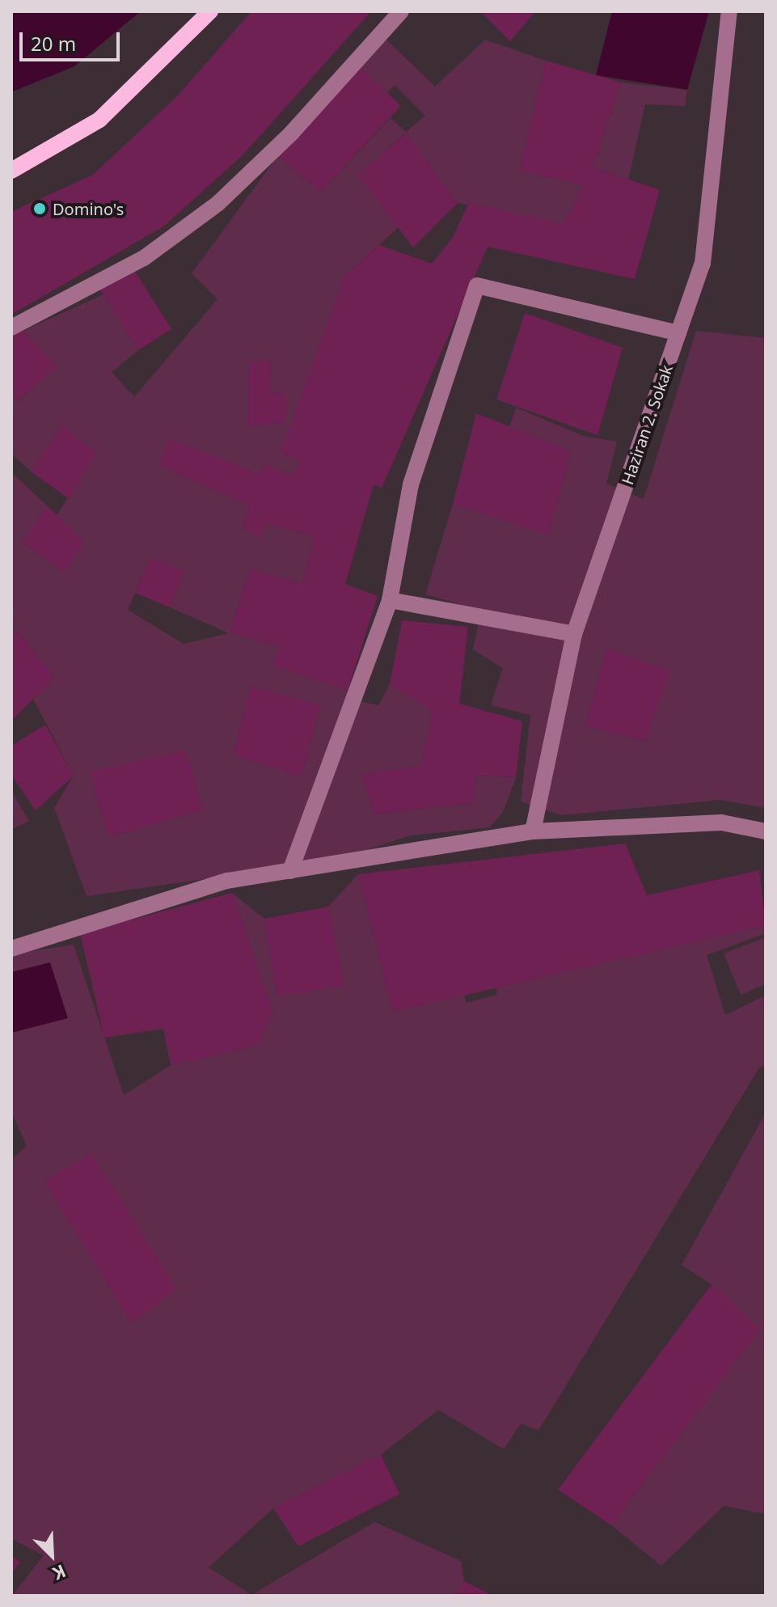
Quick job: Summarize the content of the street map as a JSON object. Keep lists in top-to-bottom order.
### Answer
{
  "streets": {
    "street": ["Haziran 2. Sokak"]
  },
  "places": ["Domino's"],
  "scale_bar": "20 m",
  "north": "bottom right"
}
